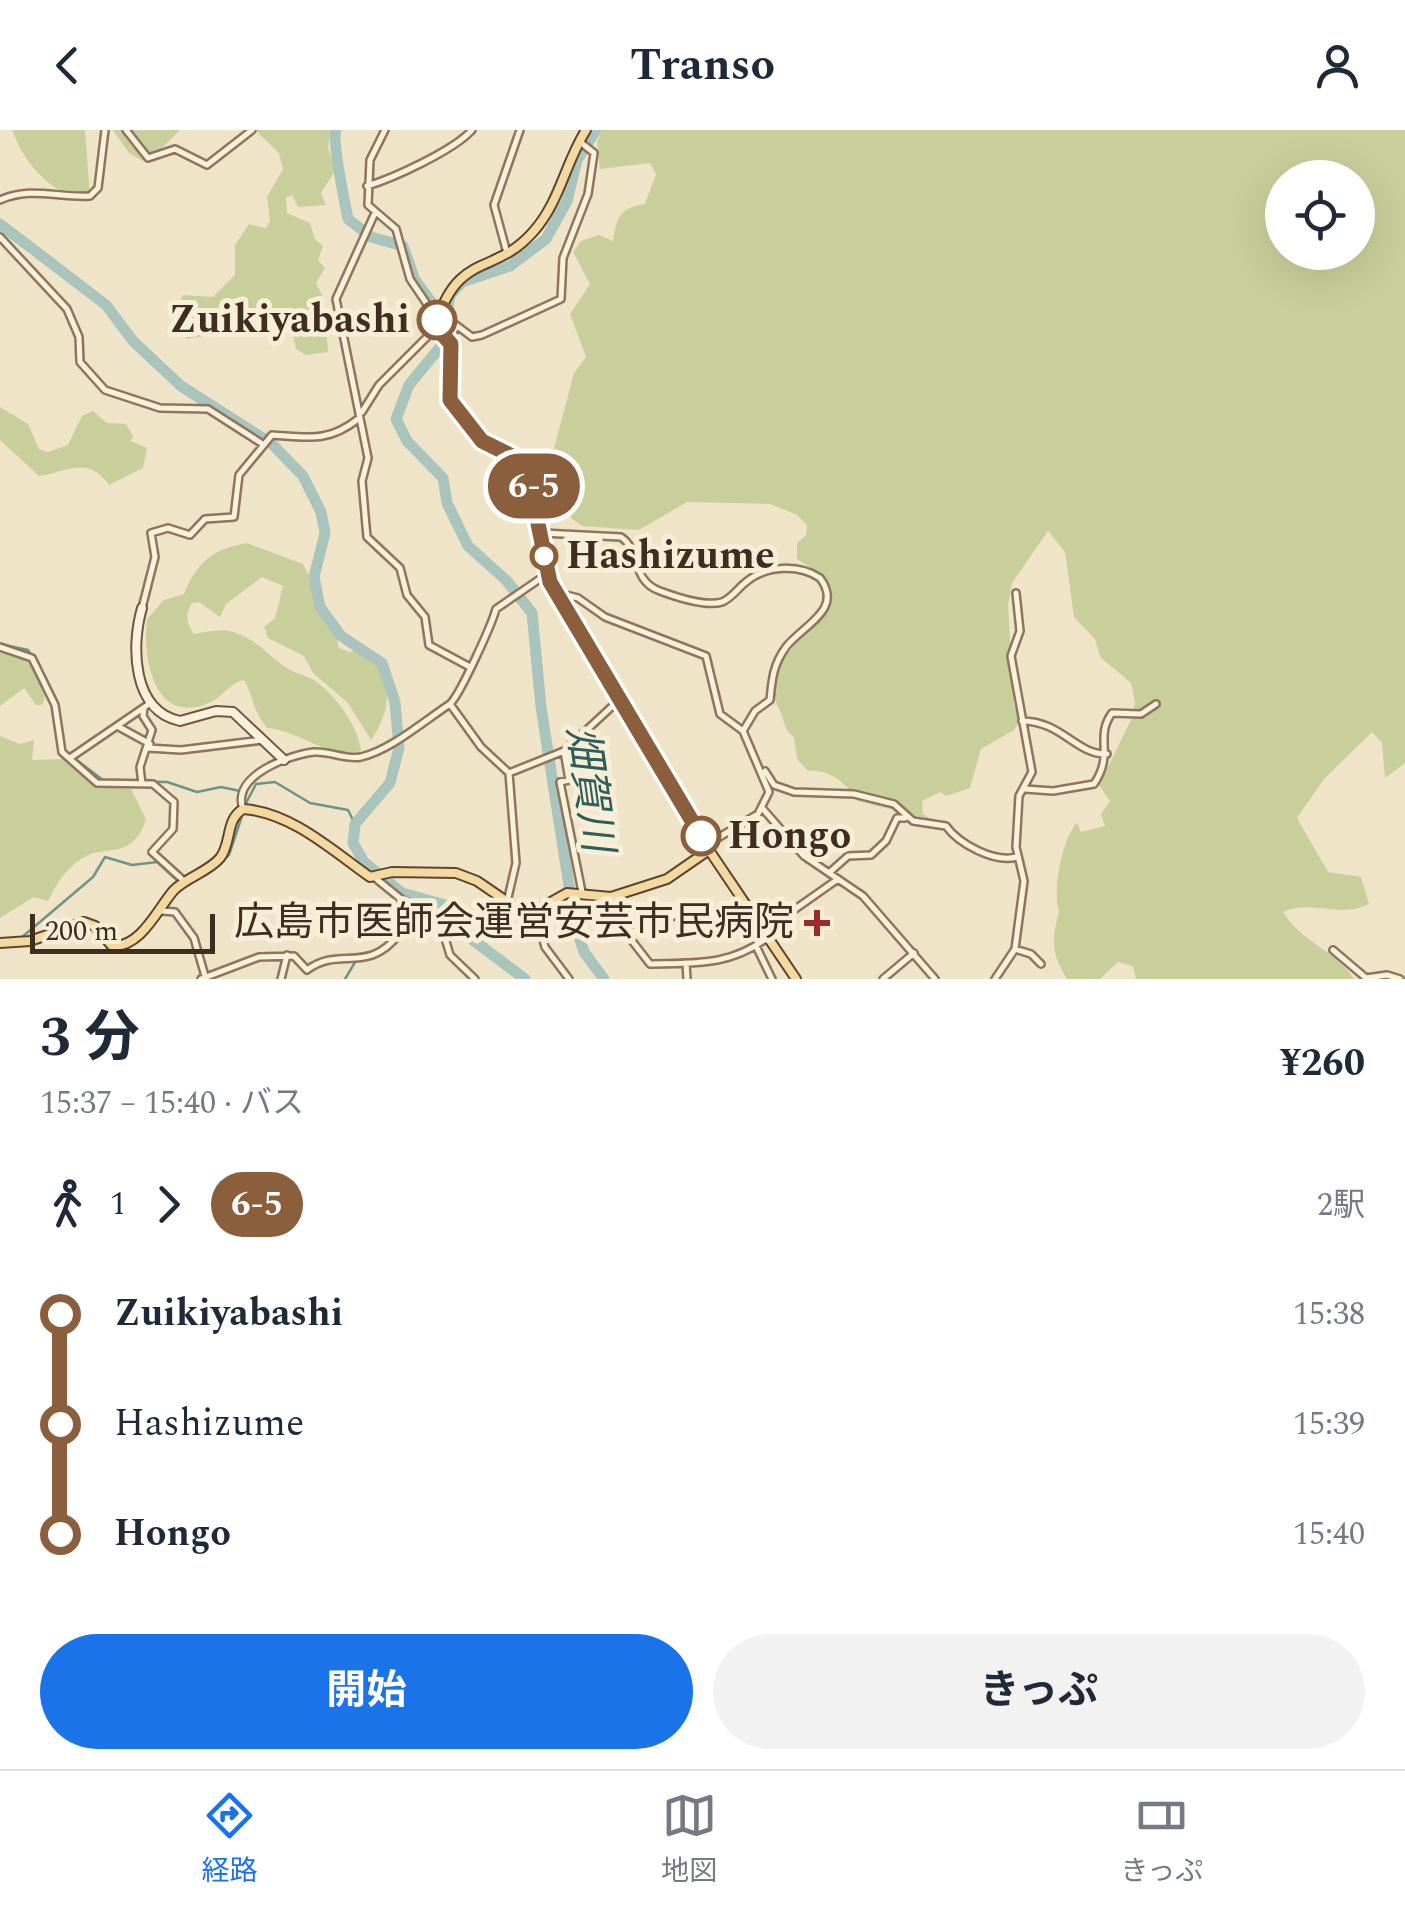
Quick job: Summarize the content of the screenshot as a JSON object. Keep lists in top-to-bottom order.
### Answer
{
  "water": ["畑賀川"],
  "places": {
    "other": ["Zuikiyabashi", "Hashizume", "Hongo"],
    "health": ["広島市医師会運営安芸市民病院"]
  },
  "lines": ["bus line 6-5"],
  "scale_bar": "200 m",
  "page": {
    "header": "Transo",
    "on_map": "6-5",
    "scale": "200 m",
    "heading": ["3 分", "15:37 – 15:40 · バス", "¥260"],
    "legs": ["1", "6-5", "2駅"],
    "list": [
      {
        "name": "Zuikiyabashi",
        "value": "15:38"
      },
      {
        "name": "Hashizume",
        "value": "15:39"
      },
      {
        "name": "Hongo",
        "value": "15:40"
      }
    ],
    "buttons": ["開始", "きっぷ"],
    "tabs": ["経路", "地図", "きっぷ"]
  }
}
